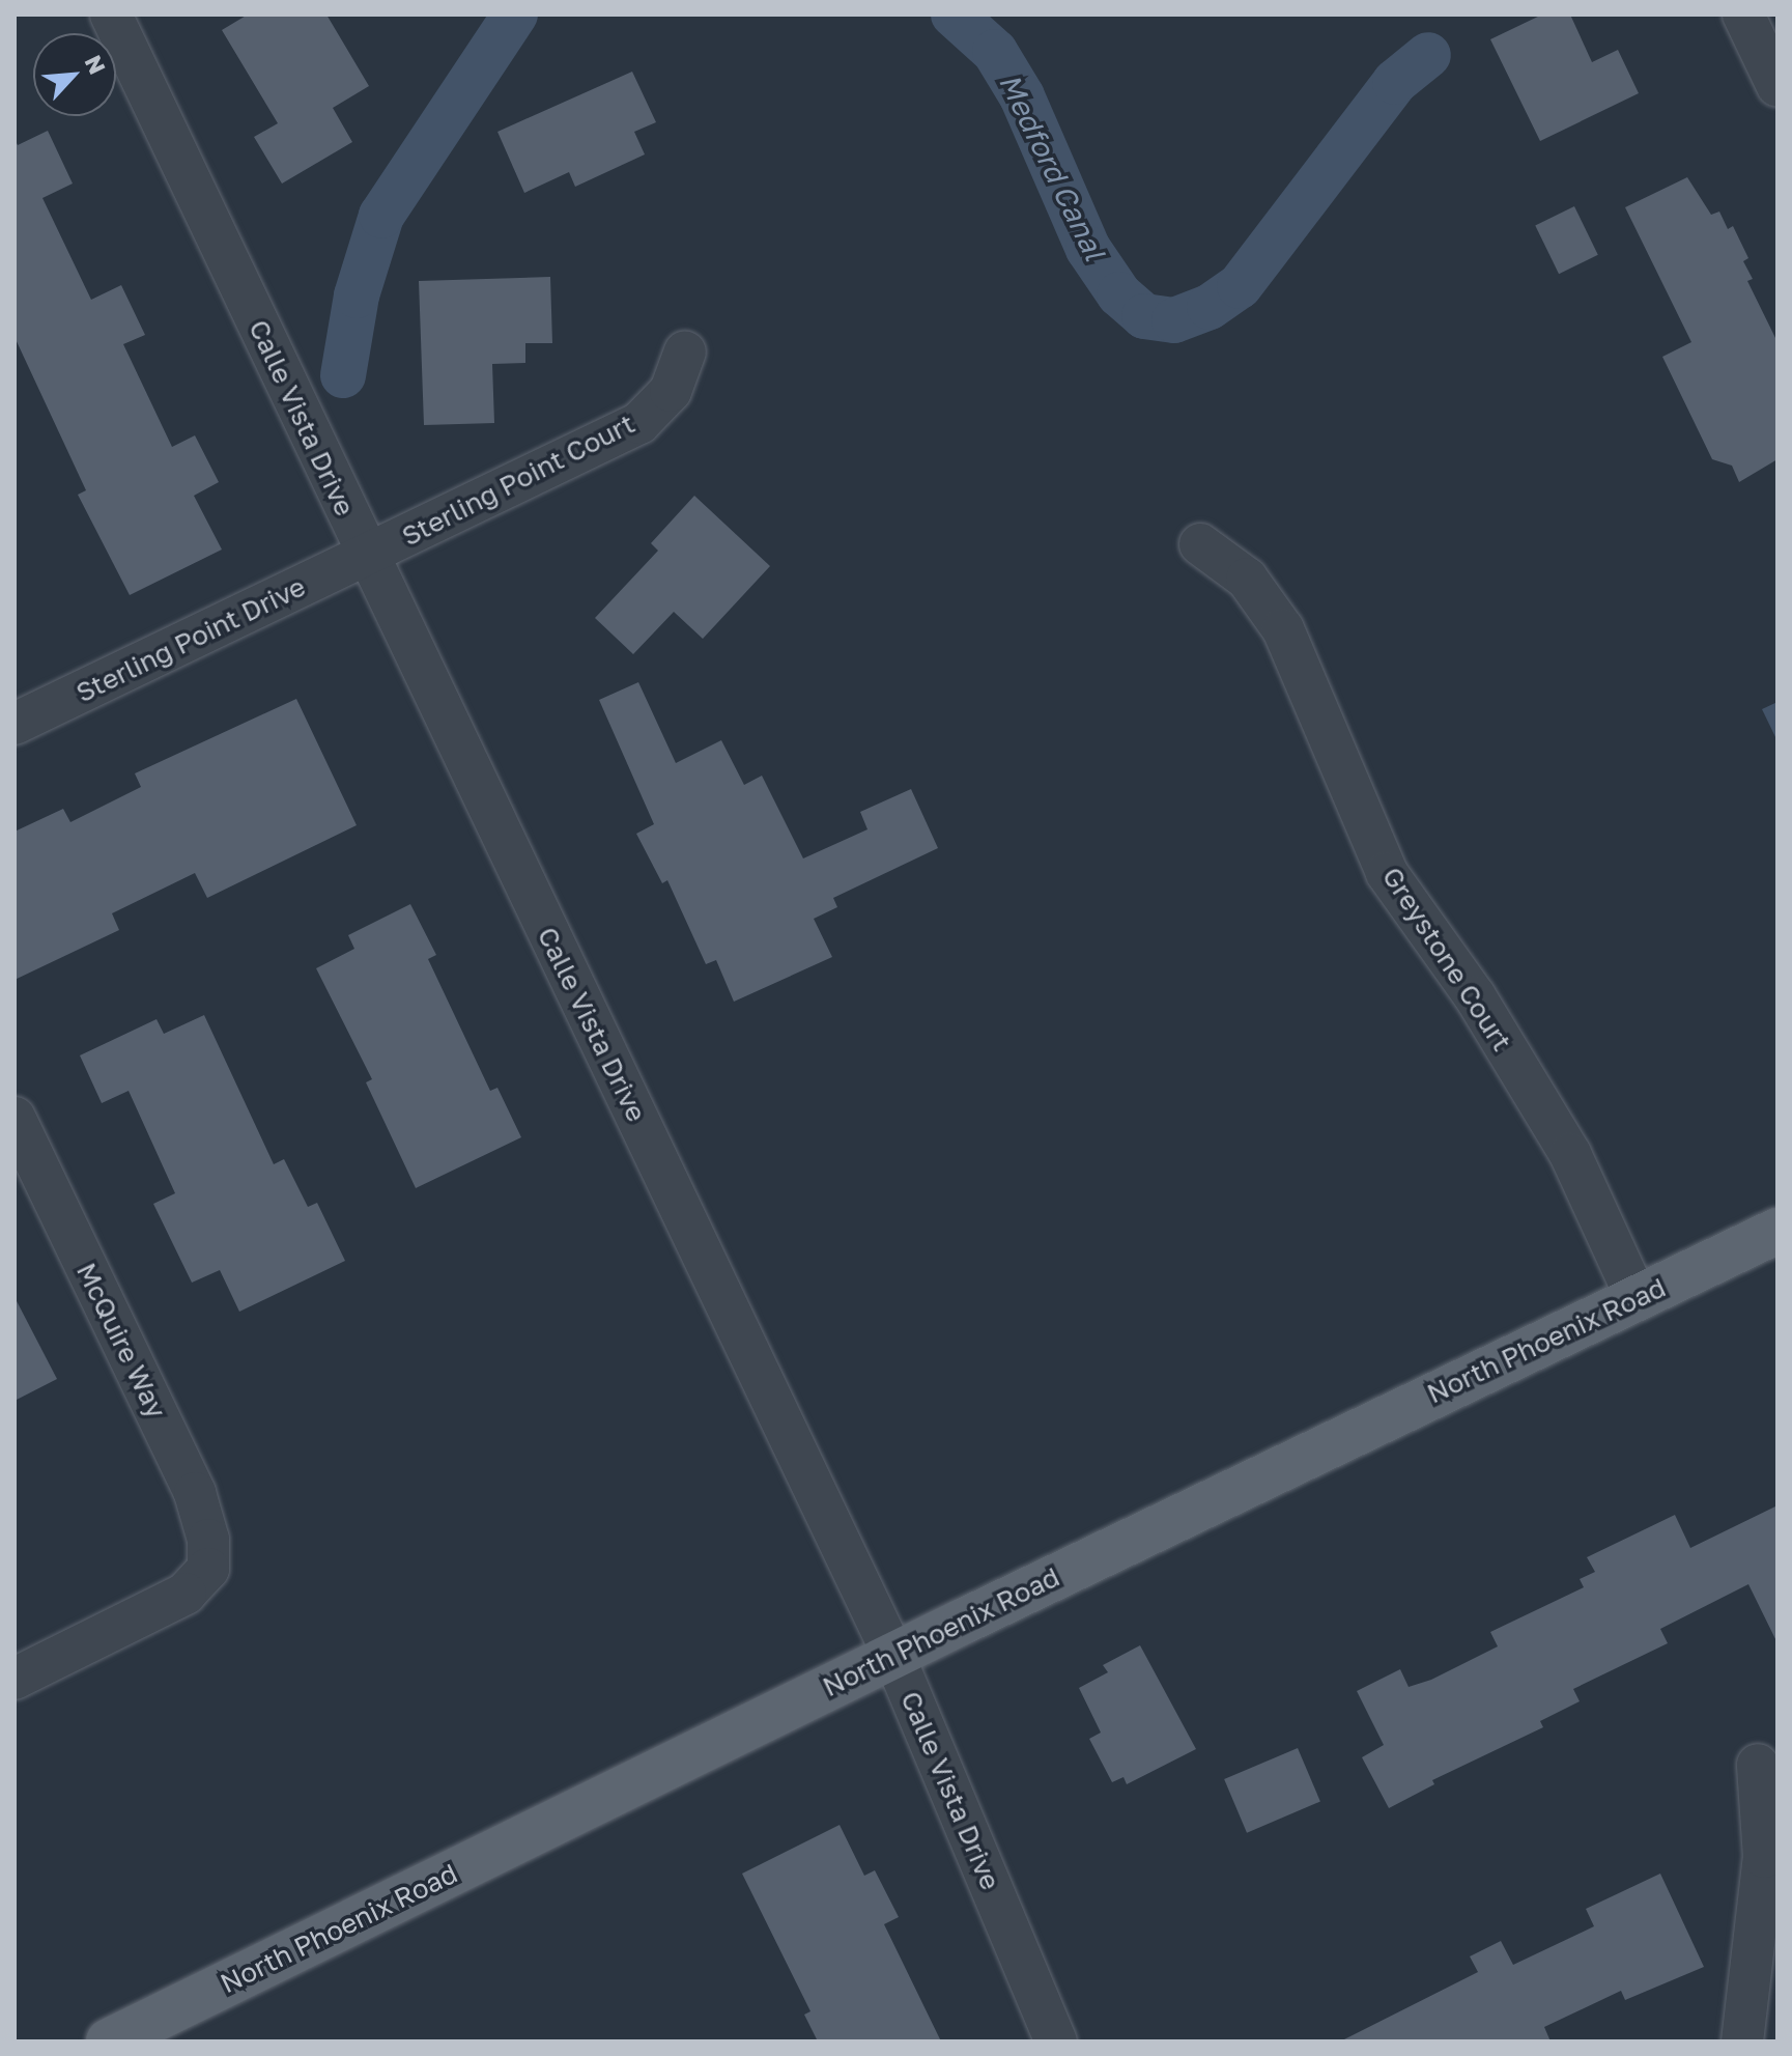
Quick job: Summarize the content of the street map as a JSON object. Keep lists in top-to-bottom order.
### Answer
{
  "streets": {
    "main road": ["North Phoenix Road"],
    "street": [
      "Calle Vista Drive",
      "Sterling Point Court",
      "Sterling Point Drive",
      "Greystone Court",
      "McQuire Way"
    ]
  },
  "crossings": [
    ["Calle Vista Drive", "Sterling Point Court"],
    ["Calle Vista Drive", "Sterling Point Drive"],
    ["Calle Vista Drive", "North Phoenix Road"],
    ["Sterling Point Court", "Sterling Point Drive"],
    ["Greystone Court", "North Phoenix Road"]
  ],
  "water": ["Medford Canal"],
  "north": "top right"
}
